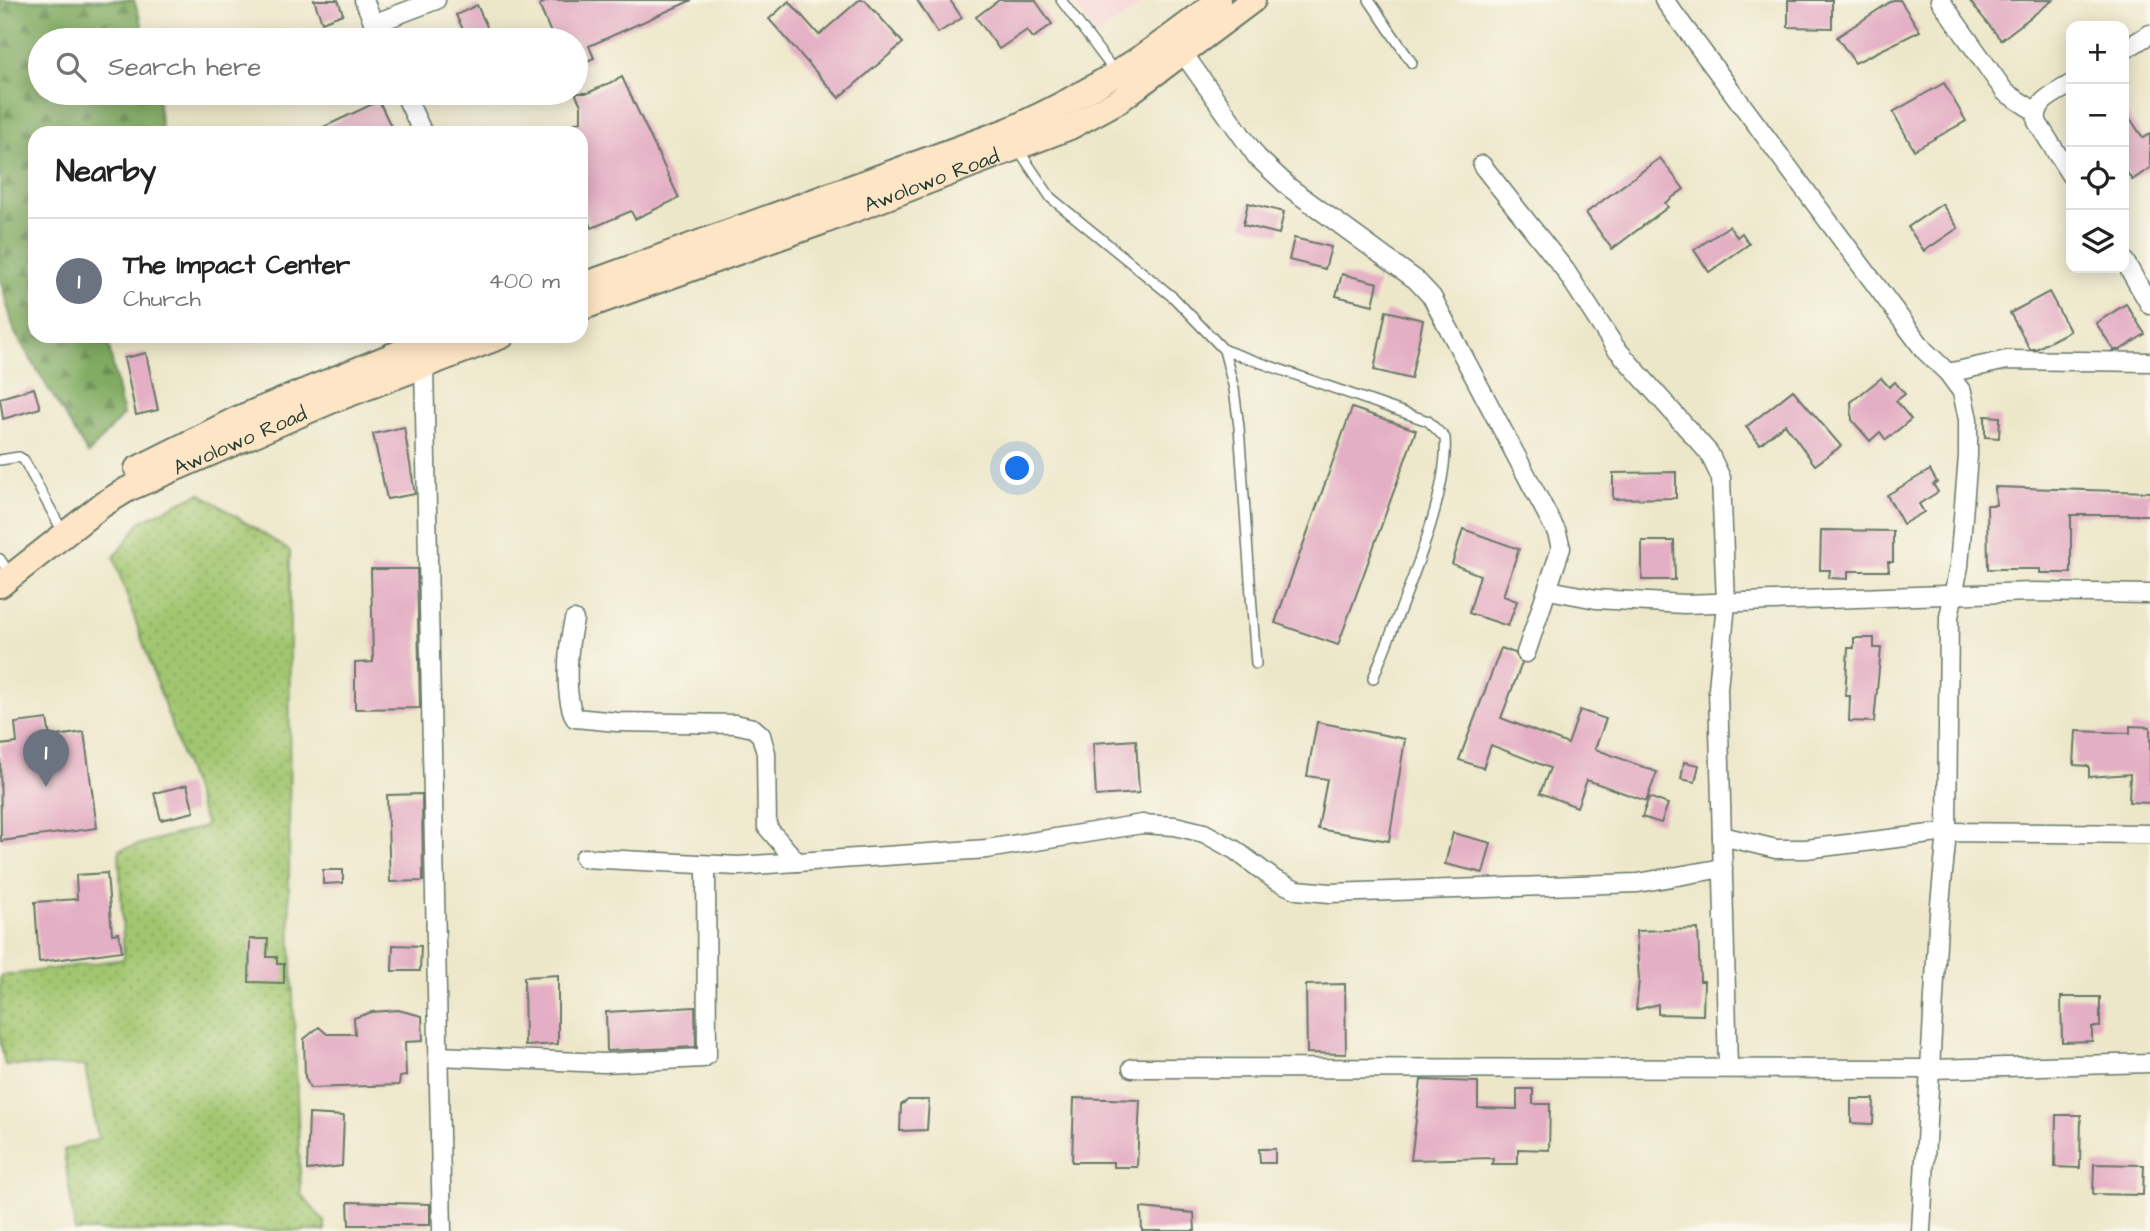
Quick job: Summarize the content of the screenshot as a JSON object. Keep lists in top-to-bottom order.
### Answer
{
  "streets": {
    "main road": ["Awolowo Road"]
  },
  "page": {
    "map_buttons": ["+", "−"],
    "search": "Search here",
    "heading": "Nearby",
    "list": [
      {
        "mark": "1",
        "name": "The Impact Center",
        "note": "Church",
        "value": "400 m"
      }
    ],
    "pins": "1"
  }
}
